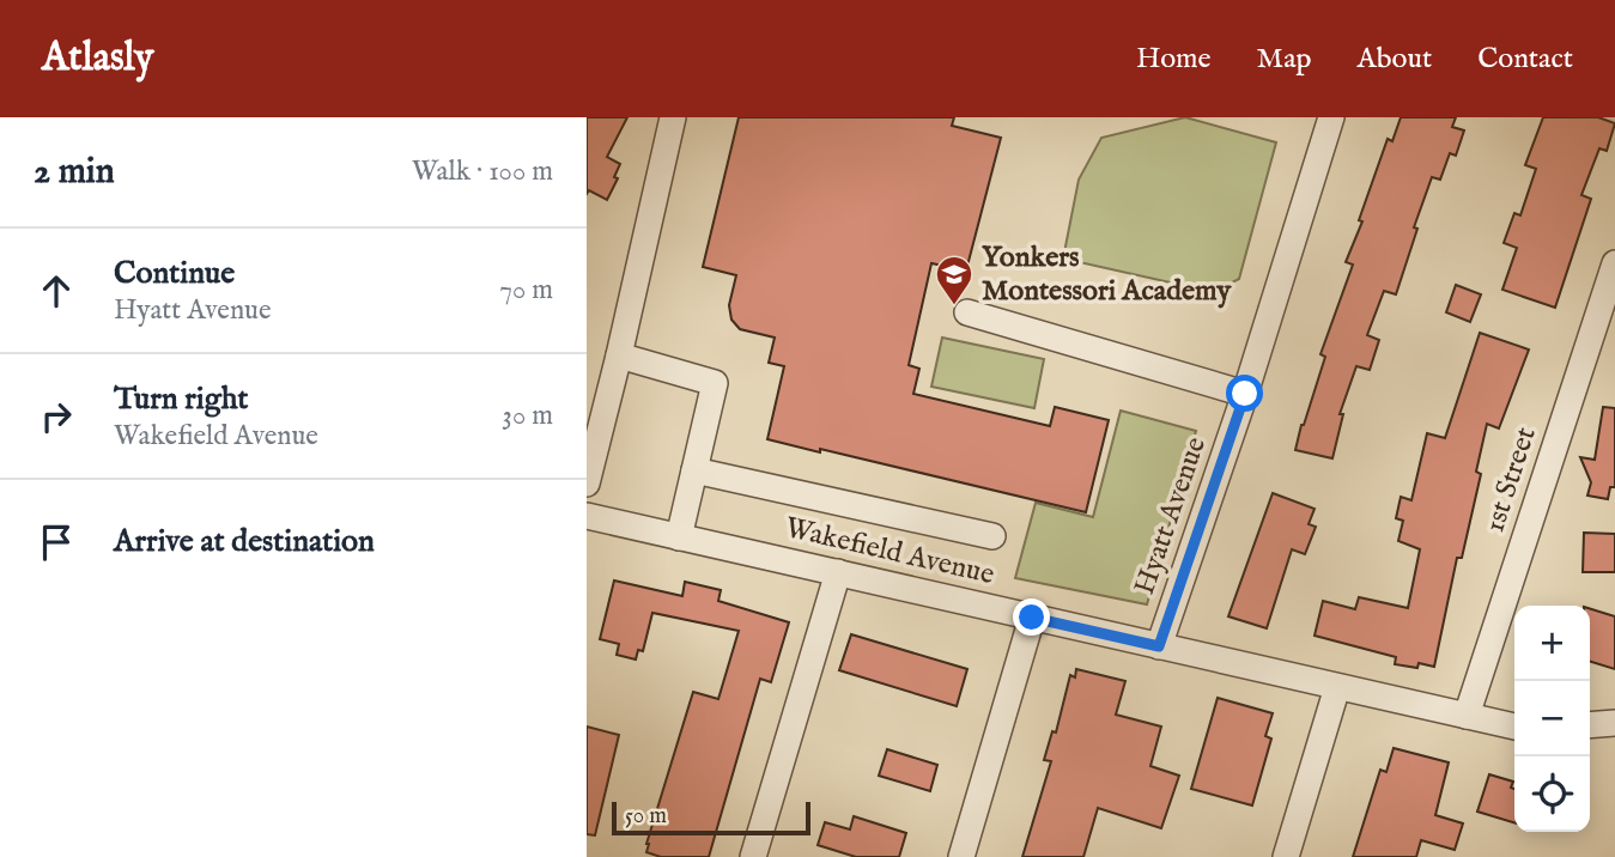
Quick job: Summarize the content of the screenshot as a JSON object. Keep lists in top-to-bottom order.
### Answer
{
  "streets": {
    "street": ["1st Street", "Hyatt Avenue", "Wakefield Avenue"]
  },
  "crossings": [
    ["1st Street", "Wakefield Avenue"],
    ["Hyatt Avenue", "Wakefield Avenue"]
  ],
  "places": {
    "school or university": ["Yonkers Montessori Academy"]
  },
  "scale_bar": "50 m",
  "page": {
    "header": "Atlasly",
    "nav": [
      "Home",
      "Map",
      "About",
      "Contact"
    ],
    "heading": ["2 min", "Walk · 100 m"],
    "list": [
      ["Continue", "Hyatt Avenue", "70 m"],
      ["Turn right", "Wakefield Avenue", "30 m"],
      "Arrive at destination"
    ],
    "map_buttons": ["+", "−"],
    "scale": "50 m"
  }
}
